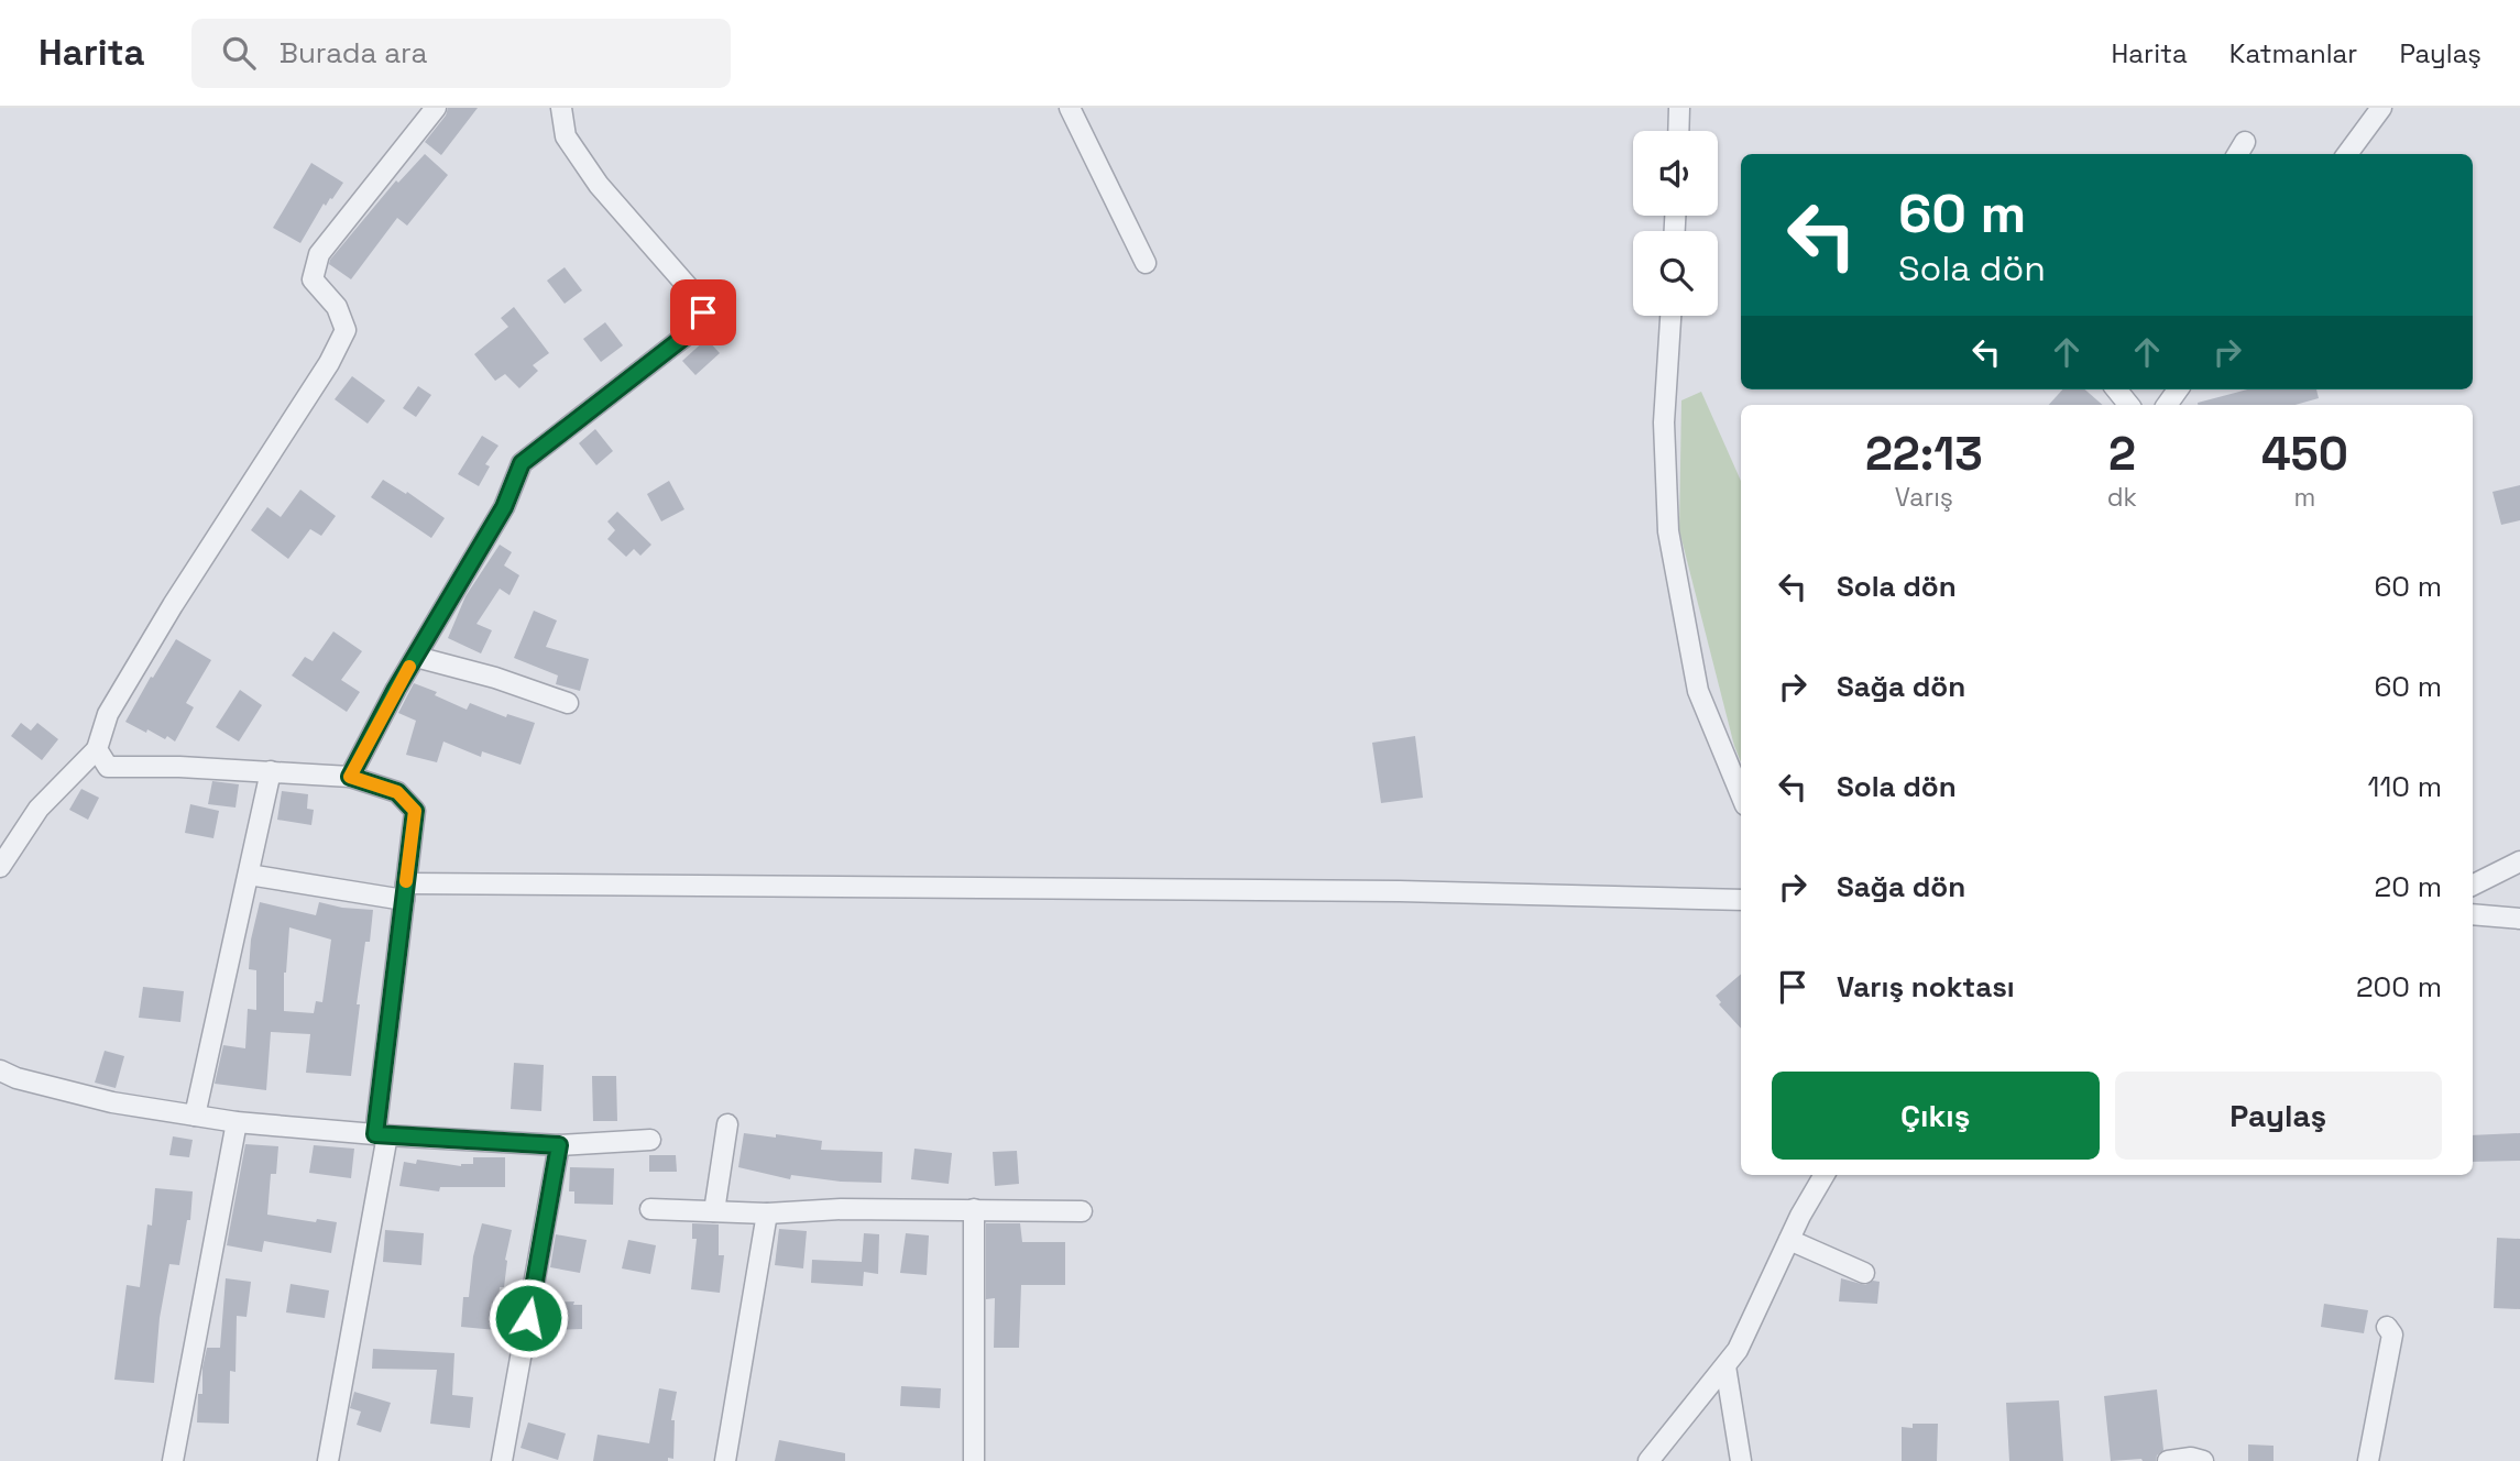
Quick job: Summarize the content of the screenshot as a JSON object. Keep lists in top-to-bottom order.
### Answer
{
  "page": {
    "header": "Harita",
    "search": "Burada ara",
    "nav": ["Harita", "Katmanlar", "Paylaş"],
    "turn": ["60 m", "Sola dön"],
    "eta": [
      "22:13",
      "Varış",
      "2",
      "dk",
      "450",
      "m"
    ],
    "list": [
      {
        "name": "Sola dön",
        "value": "60 m"
      },
      {
        "name": "Sağa dön",
        "value": "60 m"
      },
      {
        "name": "Sola dön",
        "value": "110 m"
      },
      {
        "name": "Sağa dön",
        "value": "20 m"
      },
      {
        "name": "Varış noktası",
        "value": "200 m"
      }
    ],
    "buttons": ["Çıkış", "Paylaş"]
  }
}
